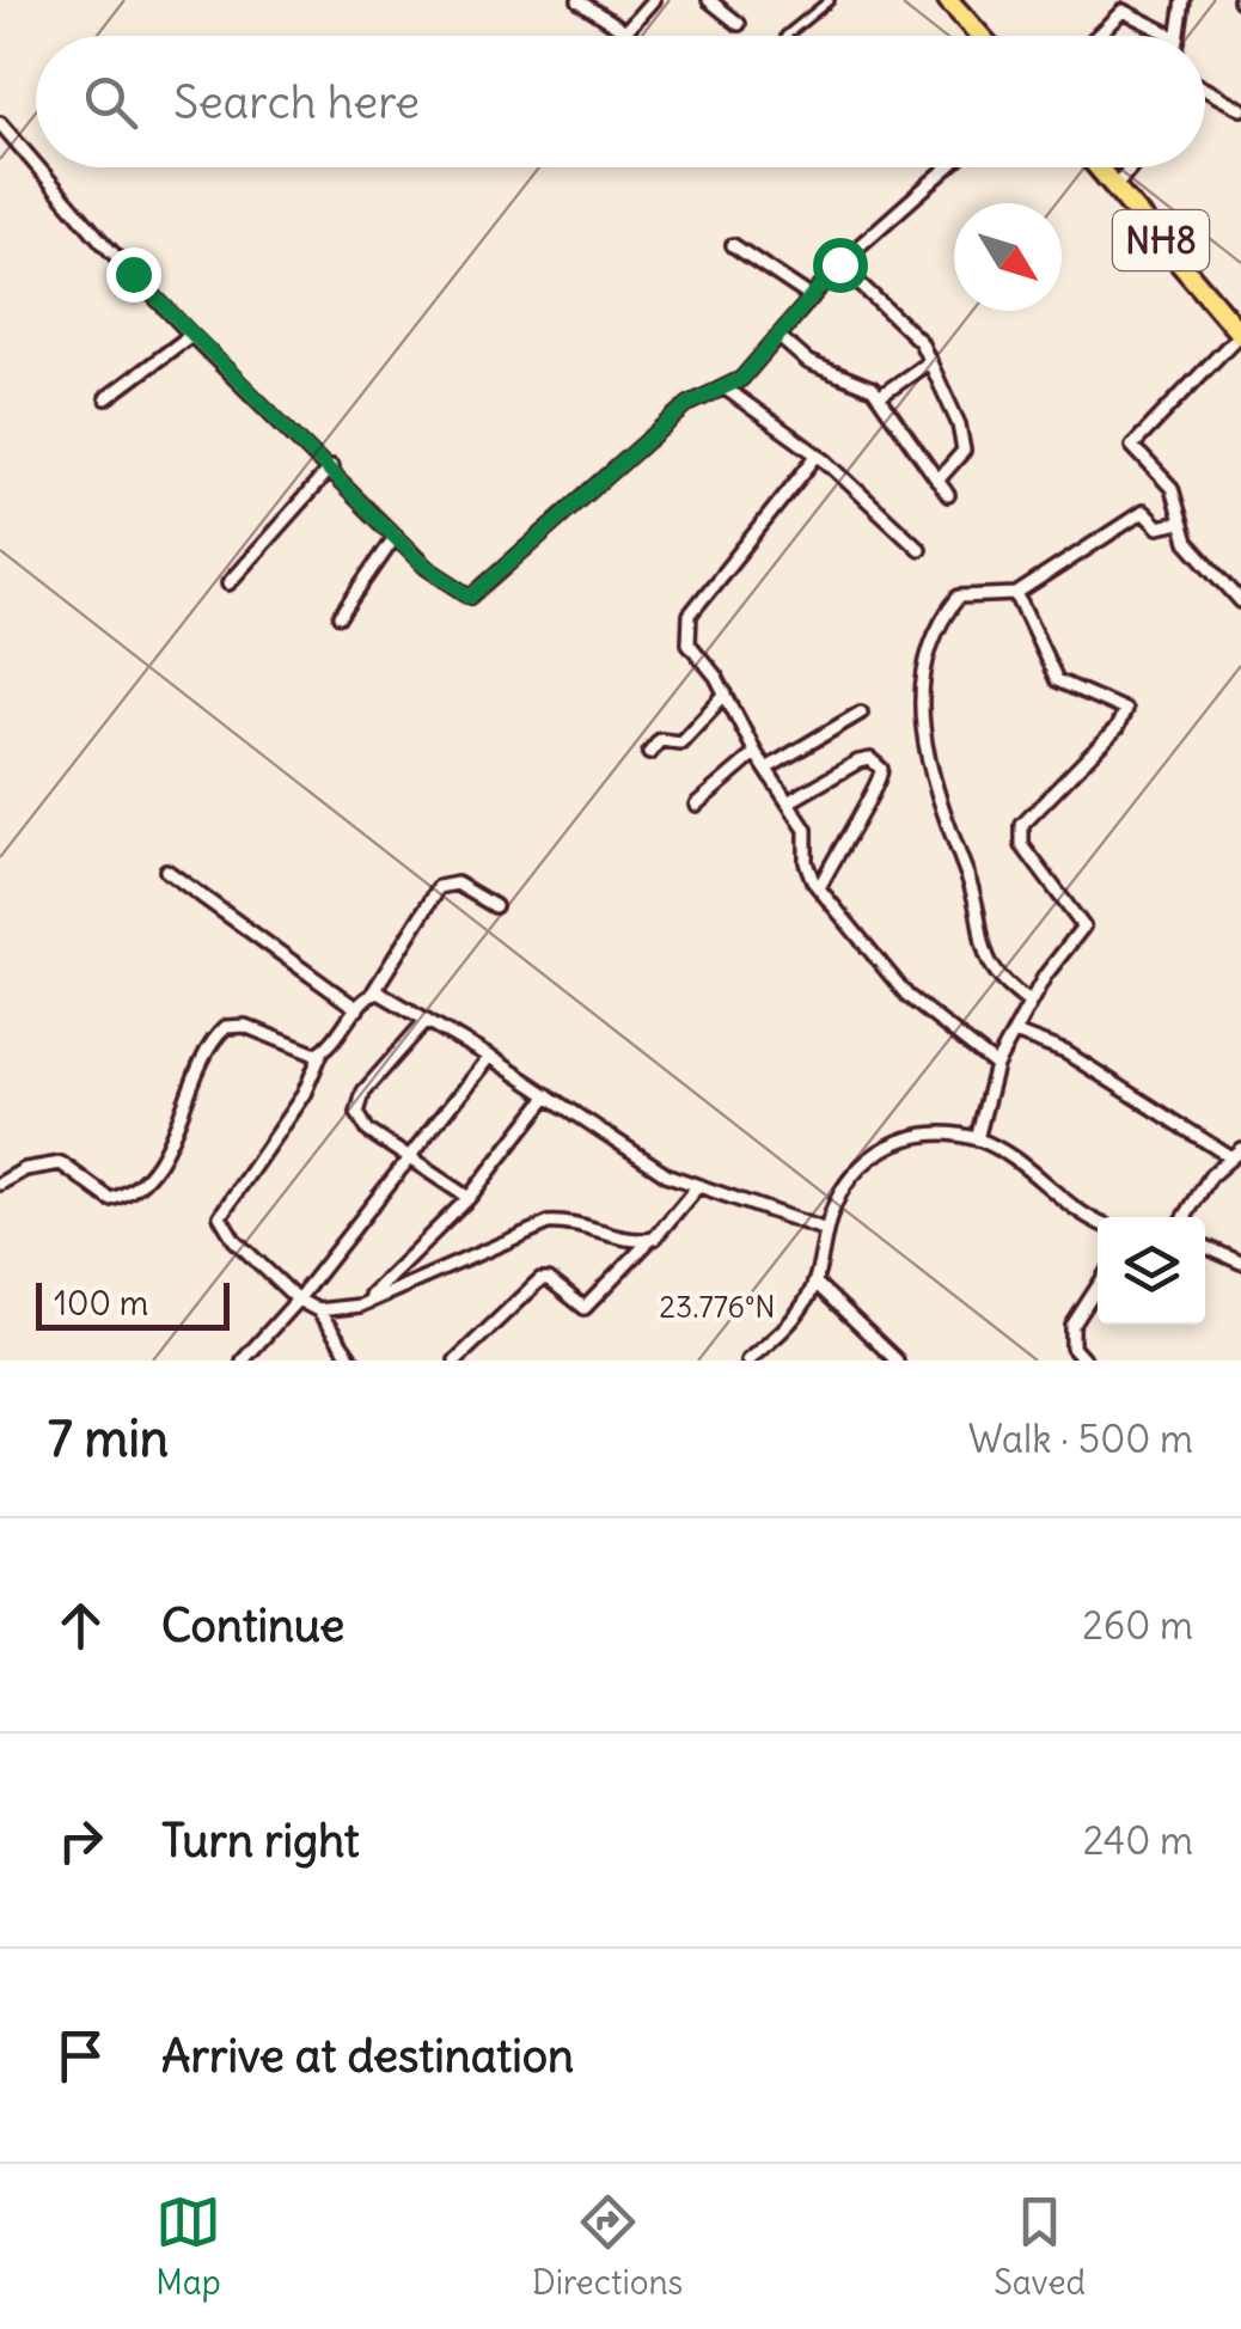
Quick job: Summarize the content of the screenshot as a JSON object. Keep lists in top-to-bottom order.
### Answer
{
  "streets": {
    "highway": ["NH8"]
  },
  "scale_bar": "100 m",
  "north": "bottom right",
  "page": {
    "search": "Search here",
    "scale": "100 m",
    "heading": ["7 min", "Walk · 500 m"],
    "list": [
      ["Continue", "260 m"],
      ["Turn right", "240 m"],
      "Arrive at destination"
    ],
    "nav": ["Map", "Directions", "Saved"]
  },
  "coordinates": ["23.776°N"]
}
